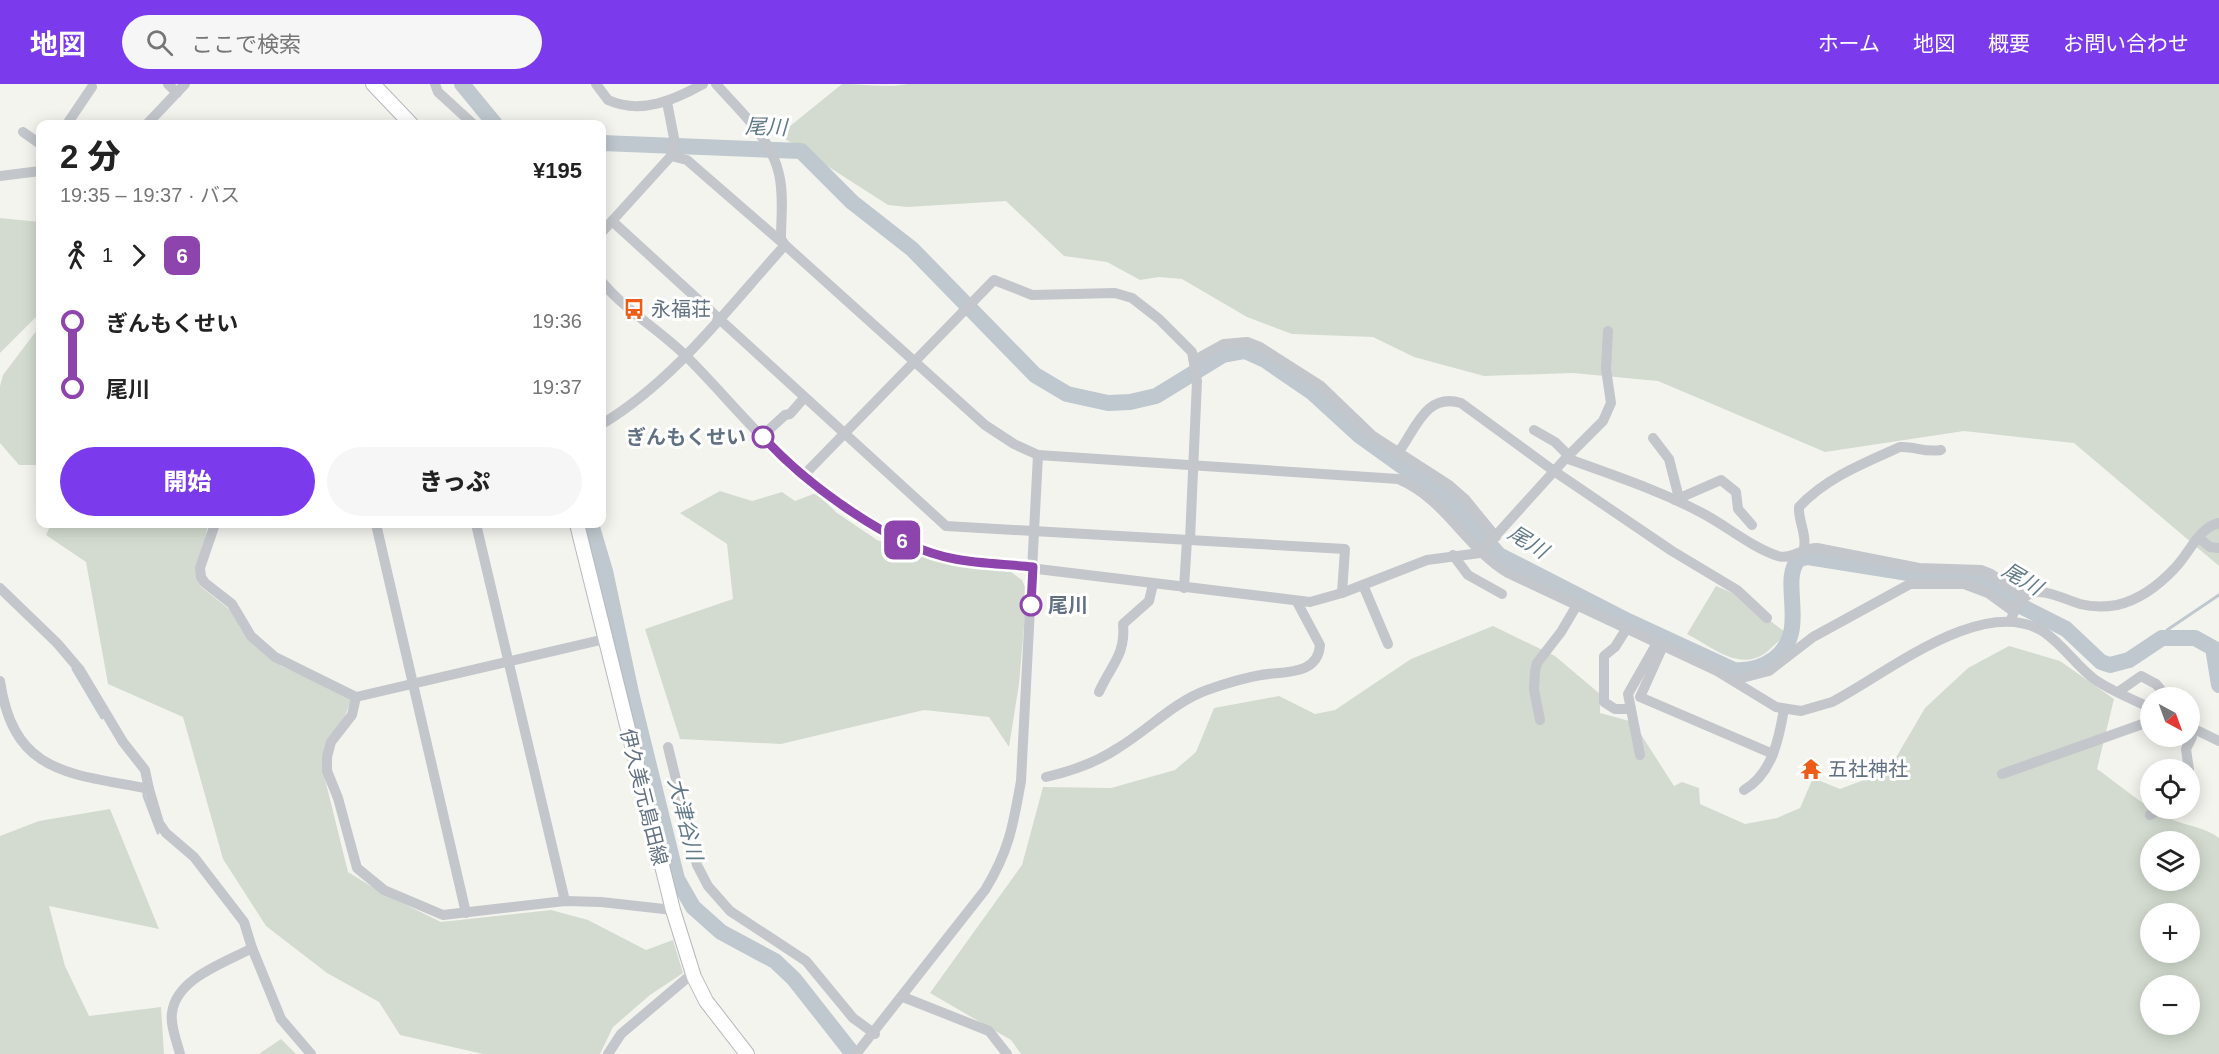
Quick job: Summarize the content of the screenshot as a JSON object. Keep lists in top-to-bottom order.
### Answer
{
  "streets": {
    "main road": ["伊久美元島田線"]
  },
  "water": ["尾川", "大津谷川"],
  "places": {
    "bus stop": ["永福荘"],
    "other": ["ぎんもくせい", "尾川"],
    "temple": ["五社神社"]
  },
  "lines": ["bus line 6"],
  "north": "bottom right",
  "page": {
    "header": "地図",
    "search": "ここで検索",
    "nav": [
      "ホーム",
      "地図",
      "概要",
      "お問い合わせ"
    ],
    "on_map": "6",
    "heading": ["2 分", "19:35 – 19:37 · バス", "¥195"],
    "legs": ["1", "6"],
    "list": [
      {
        "name": "ぎんもくせい",
        "value": "19:36"
      },
      {
        "name": "尾川",
        "value": "19:37"
      }
    ],
    "buttons": ["開始", "きっぷ"],
    "map_buttons": ["+", "−"]
  }
}
